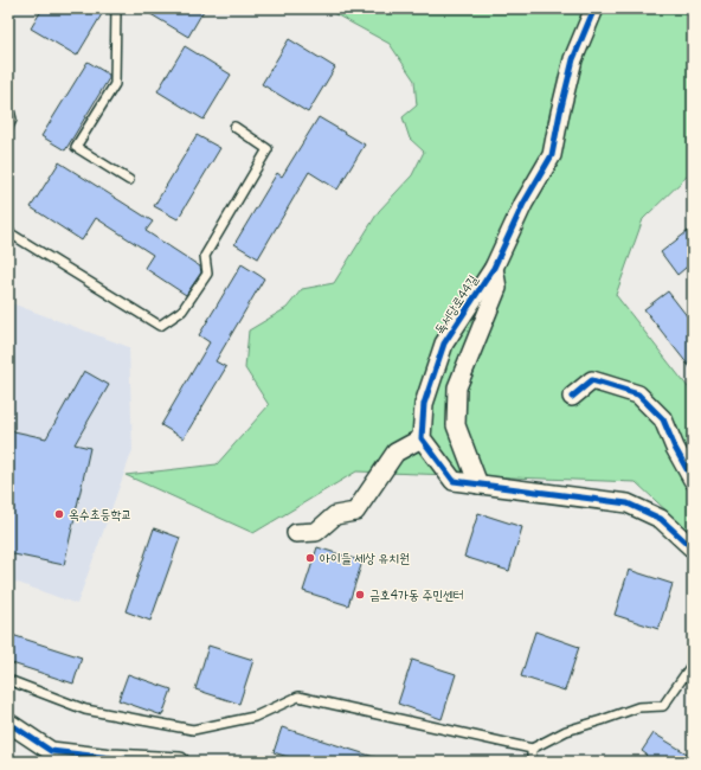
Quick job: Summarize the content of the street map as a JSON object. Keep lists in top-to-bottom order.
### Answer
{
  "streets": {
    "street": ["독서당로44길"]
  },
  "places": ["옥수초등학교", "아이들 세상 유치원", "금호4가동 주민센터"]
}
